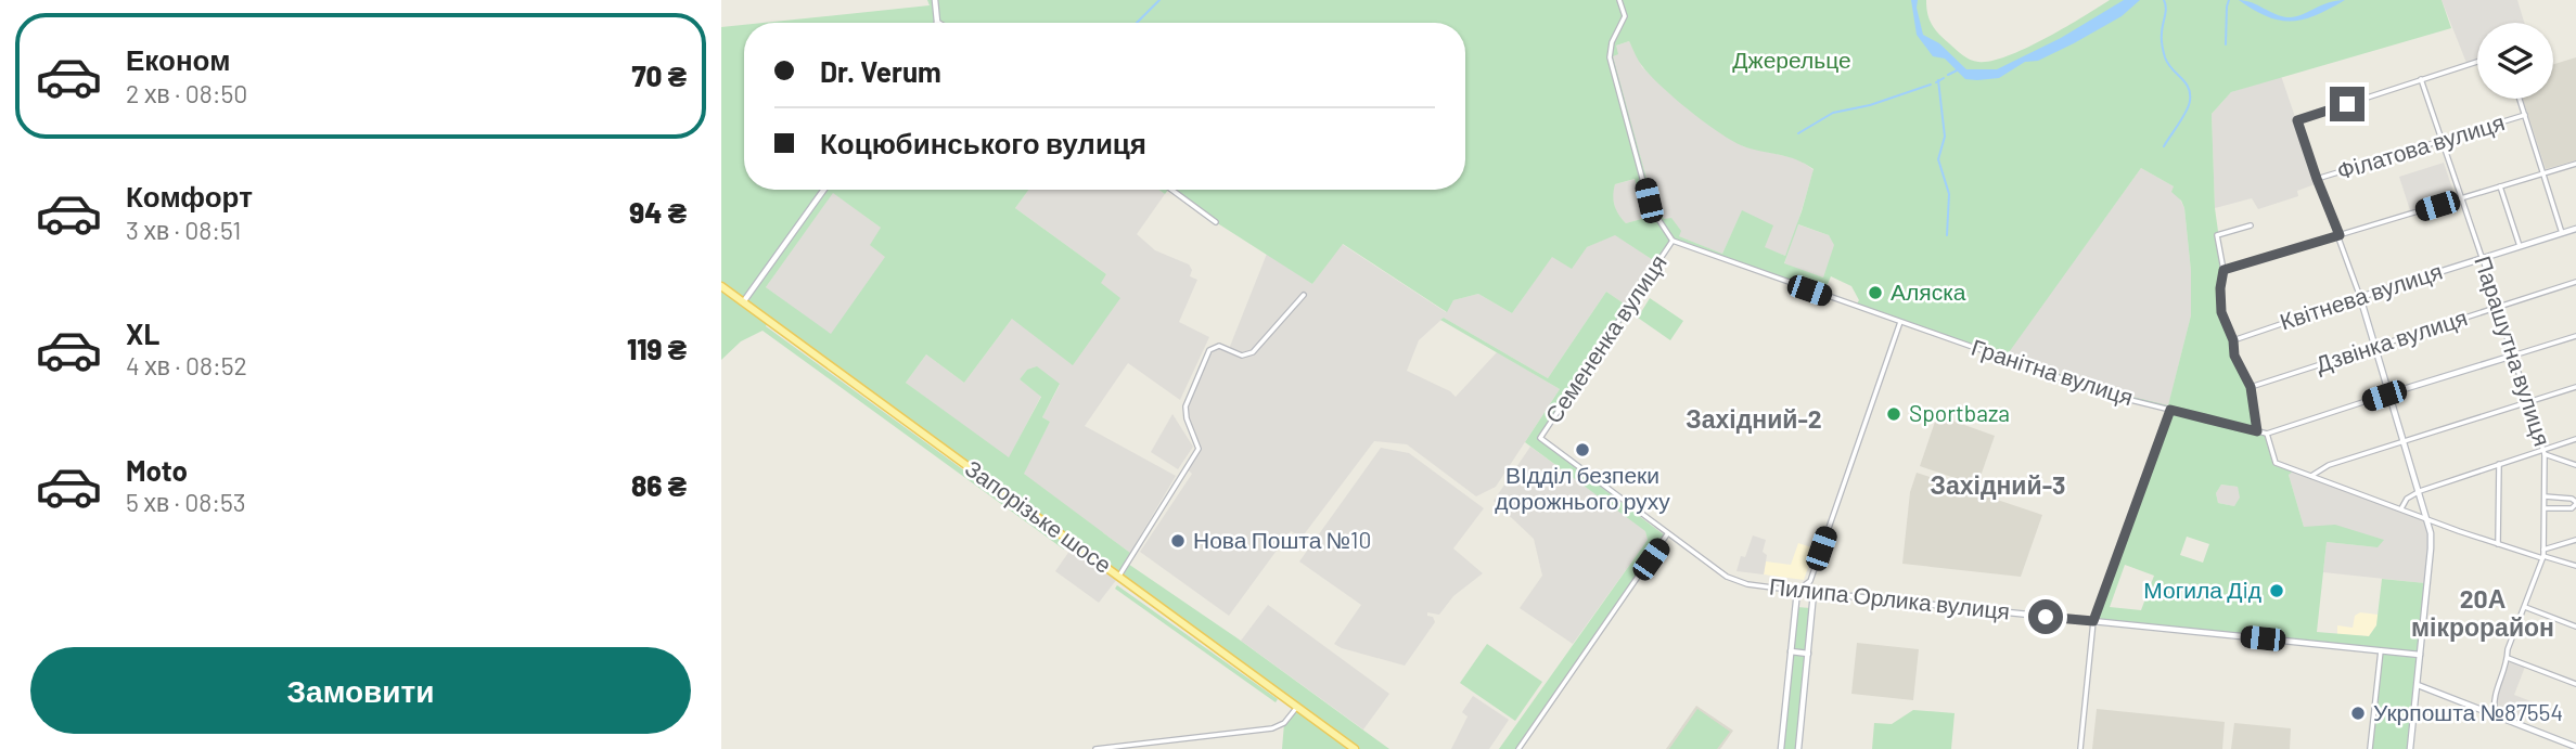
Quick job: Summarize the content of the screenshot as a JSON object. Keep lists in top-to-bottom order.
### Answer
{
  "streets": {
    "main road": ["Запорізьке шосе"],
    "street": [
      "Філатова вулиця",
      "Квітнева вулиця",
      "Семененка вулиця",
      "Дзвінка вулиця",
      "Парашутна вулиця",
      "Гранітна вулиця",
      "Пилипа Орлика вулиця"
    ]
  },
  "crossings": [
    ["Філатова вулиця", "Парашутна вулиця"],
    ["Квітнева вулиця", "Парашутна вулиця"],
    ["Семененка вулиця", "Гранітна вулиця"],
    ["Семененка вулиця", "Пилипа Орлика вулиця"],
    ["Дзвінка вулиця", "Парашутна вулиця"]
  ],
  "districts": ["Західний-2", "Західний-3", "20А мікрорайон"],
  "parks": ["Джерельце"],
  "places": [
    "Аляска",
    "Sportbaza",
    "ВІдділ безпеки дорожнього руху",
    "Нова Пошта №10",
    "Могила Дiд",
    "Укрпошта №87554"
  ],
  "page": {
    "list": [
      {
        "name": "Економ",
        "note": "2 хв · 08:50",
        "value": "70 ₴"
      },
      {
        "name": "Комфорт",
        "note": "3 хв · 08:51",
        "value": "94 ₴"
      },
      {
        "name": "XL",
        "note": "4 хв · 08:52",
        "value": "119 ₴"
      },
      {
        "name": "Moto",
        "note": "5 хв · 08:53",
        "value": "86 ₴"
      }
    ],
    "banner": ["Dr. Verum", "Коцюбинського вулиця"],
    "buttons": "Замовити"
  }
}
